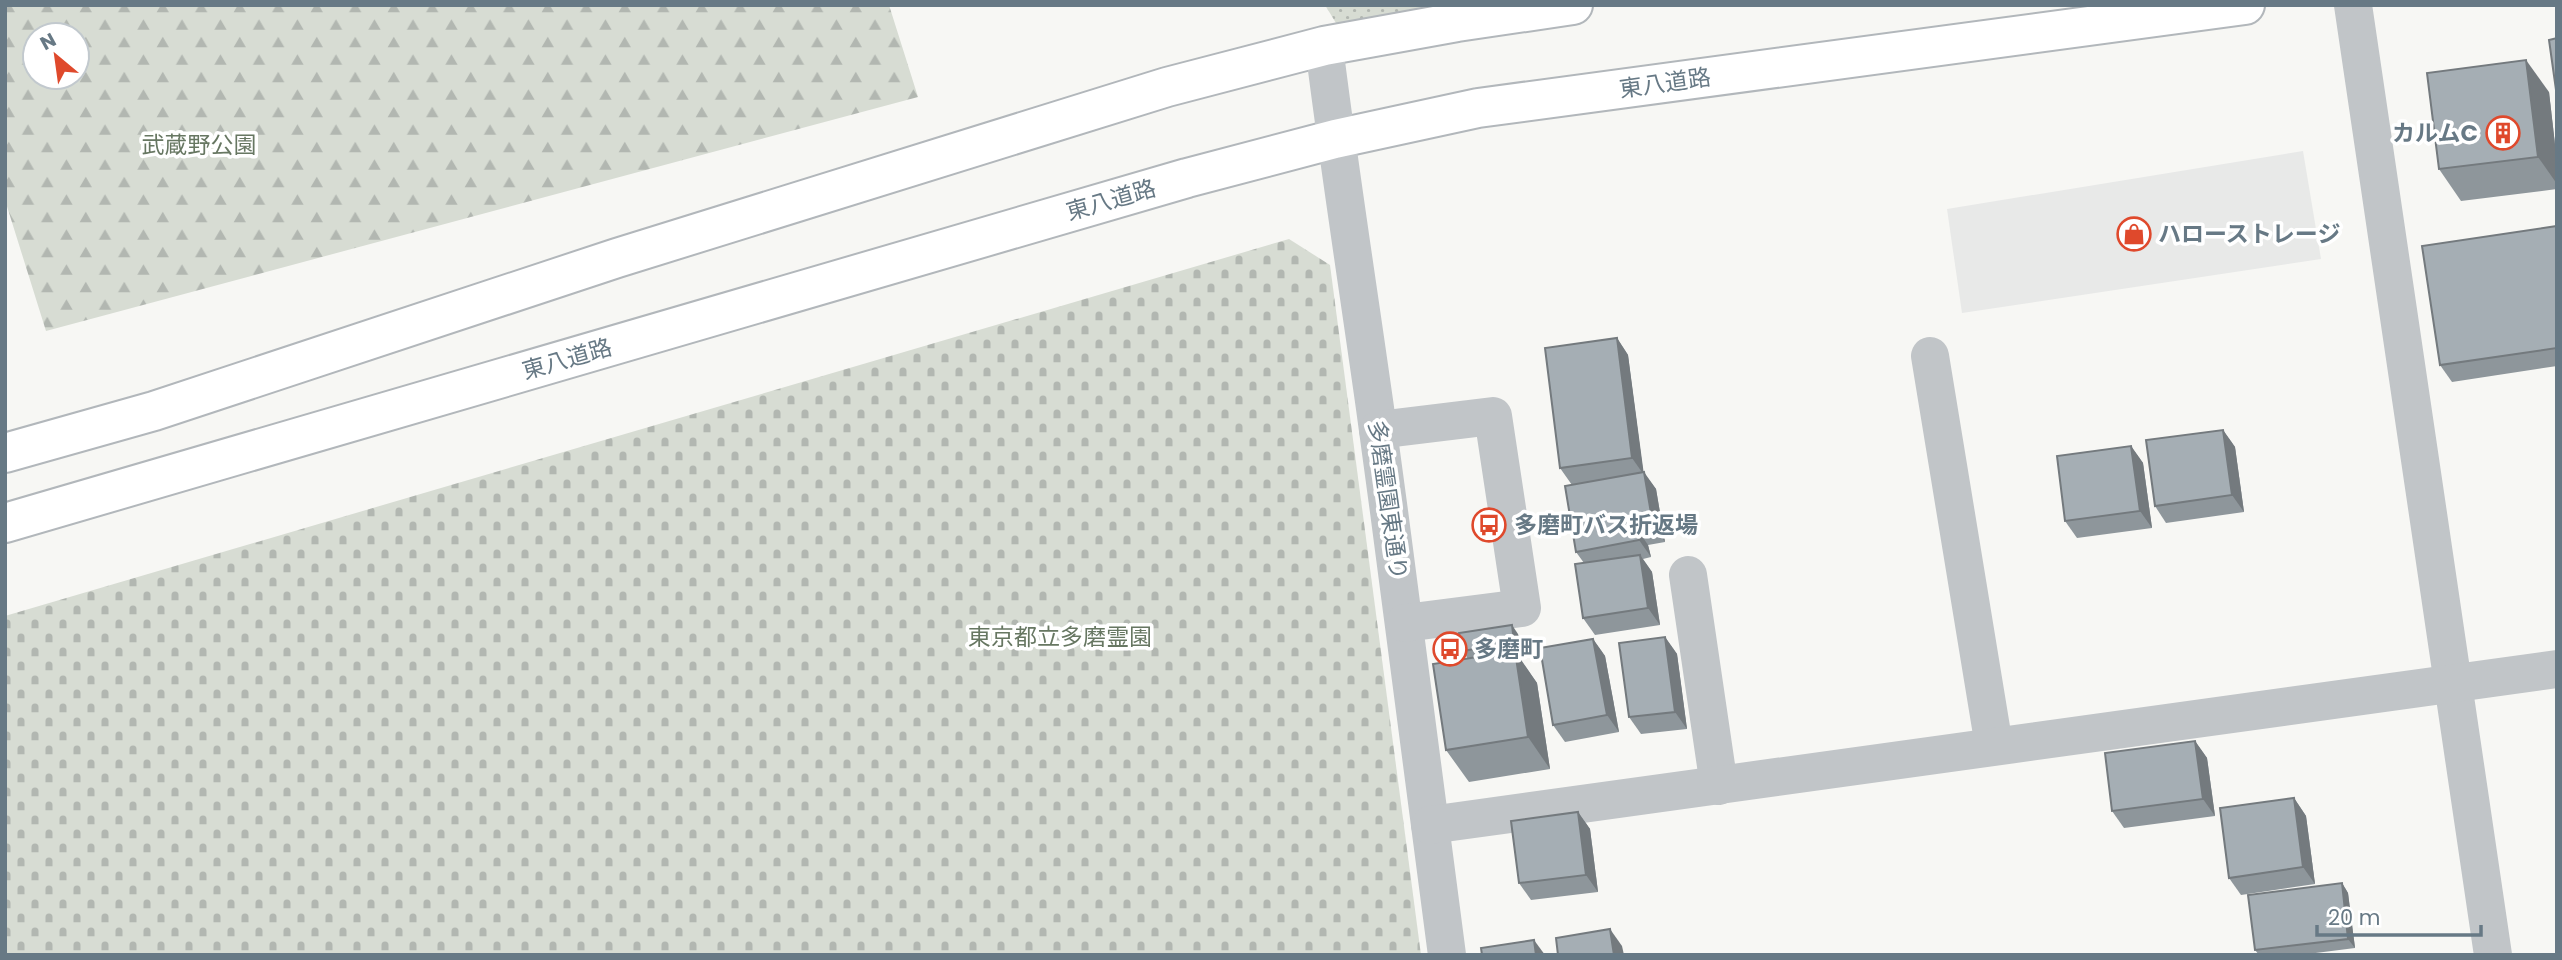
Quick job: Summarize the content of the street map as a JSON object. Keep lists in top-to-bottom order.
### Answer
{
  "streets": {
    "main road": ["東八道路"],
    "street": ["多磨霊園東通り"]
  },
  "crossings": [
    ["東八道路", "多磨霊園東通り"]
  ],
  "parks": ["武蔵野公園", "東京都立多磨霊園"],
  "places": {
    "building": ["カルムC"],
    "shop": ["ハローストレージ"],
    "bus stop": ["多磨町バス折返場", "多磨町"]
  },
  "scale_bar": "20 m",
  "north": "top left"
}
